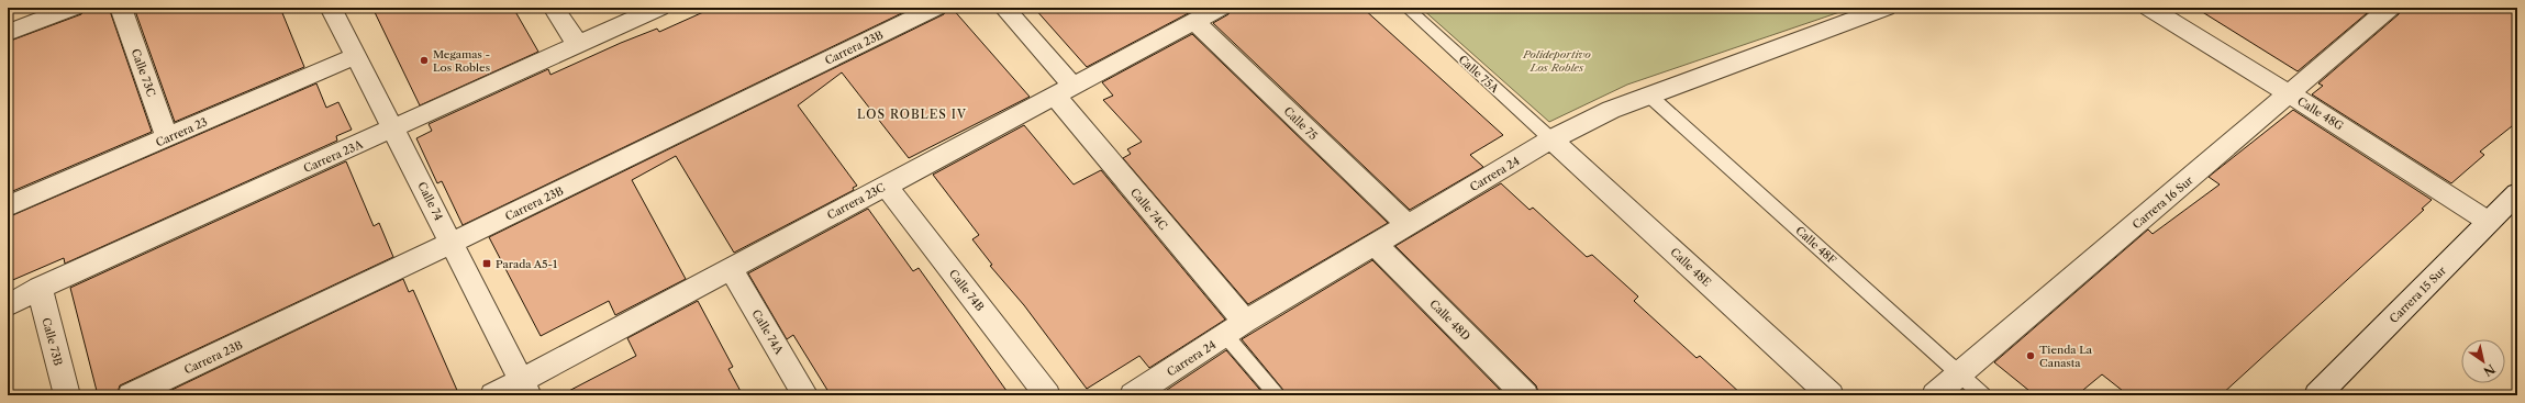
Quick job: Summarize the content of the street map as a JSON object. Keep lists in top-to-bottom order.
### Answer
{
  "streets": {
    "street": [
      "Carrera 23B",
      "Calle 73C",
      "Calle 48G",
      "Calle 75",
      "Carrera 23",
      "Carrera 23A",
      "Carrera 24",
      "Calle 74",
      "Carrera 23C",
      "Carrera 16 Sur",
      "Calle 74C",
      "Calle 48E",
      "Calle 74B",
      "Carrera 15 Sur",
      "Calle 48D",
      "Calle 74A",
      "Calle 73B"
    ],
    "lane": ["Calle 75A", "Calle 48F"]
  },
  "crossings": [
    ["Carrera 23B", "Calle 74"],
    ["Calle 73C", "Carrera 23"],
    ["Calle 75A", "Carrera 24"],
    ["Calle 75A", "Calle 48E"],
    ["Calle 48G", "Carrera 16 Sur"],
    ["Calle 48G", "Carrera 15 Sur"],
    ["Calle 75", "Carrera 24"],
    ["Calle 75", "Carrera 23C"],
    ["Carrera 23", "Calle 74"],
    ["Carrera 23A", "Calle 74"],
    ["Carrera 23A", "Calle 73B"],
    ["Carrera 24", "Calle 74C"],
    ["Carrera 24", "Calle 48F"],
    ["Carrera 24", "Calle 48E"],
    ["Carrera 24", "Calle 48D"],
    ["Calle 74", "Carrera 23C"],
    ["Carrera 23C", "Calle 74C"],
    ["Carrera 23C", "Calle 74B"],
    ["Carrera 23C", "Calle 74A"],
    ["Carrera 16 Sur", "Calle 48F"]
  ],
  "districts": ["LOS ROBLES IV"],
  "parks": ["Polideportivo Los Robles"],
  "places": {
    "other": ["Megamas - Los Robles", "Tienda La Canasta"],
    "transit": ["Parada A5-1"]
  },
  "north": "bottom right"
}
